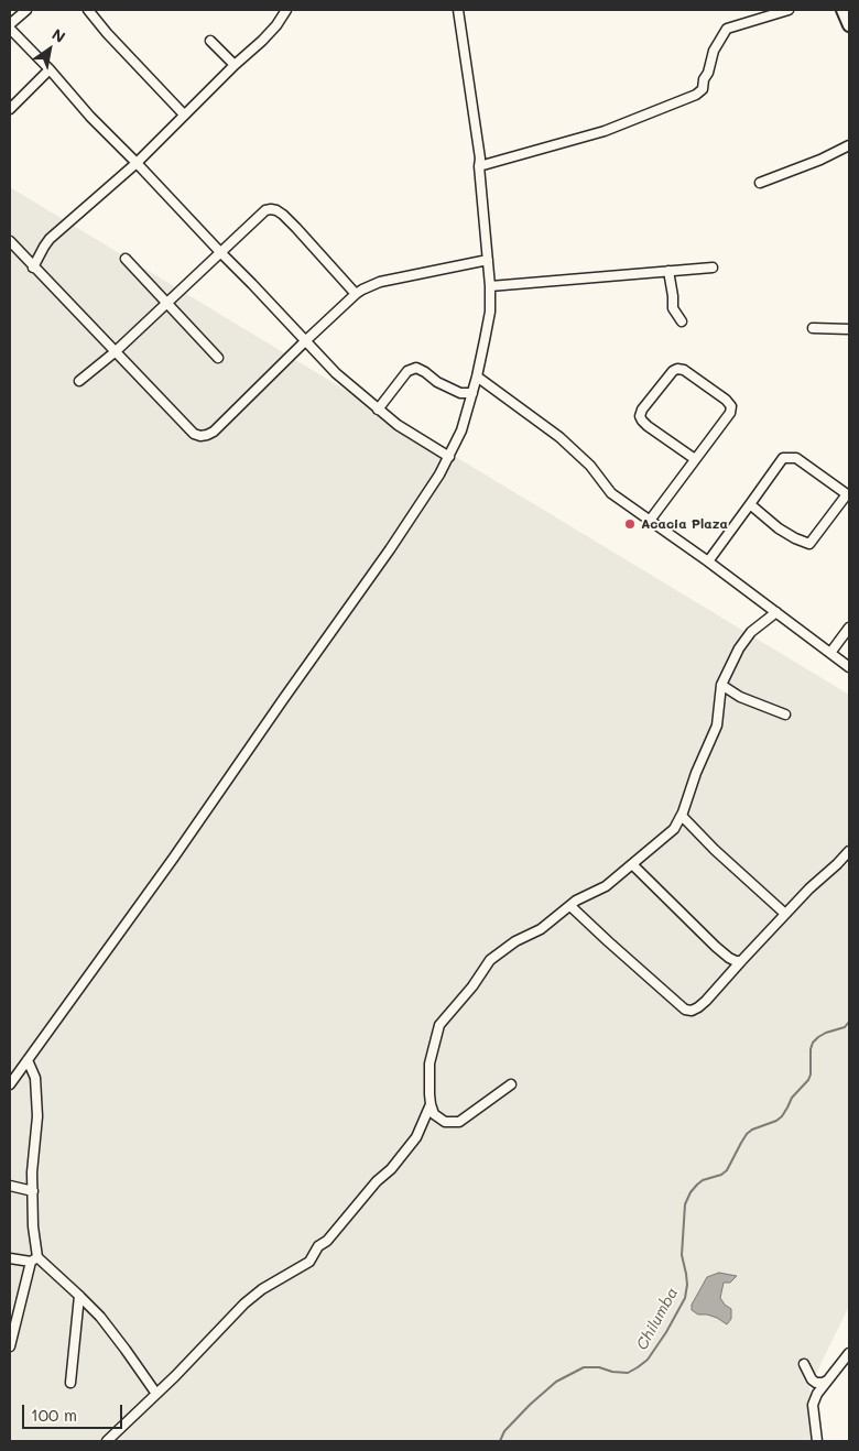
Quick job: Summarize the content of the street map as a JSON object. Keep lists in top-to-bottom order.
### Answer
{
  "water": ["Chilumba"],
  "places": ["Acacia Plaza"],
  "scale_bar": "100 m",
  "north": "top right"
}
